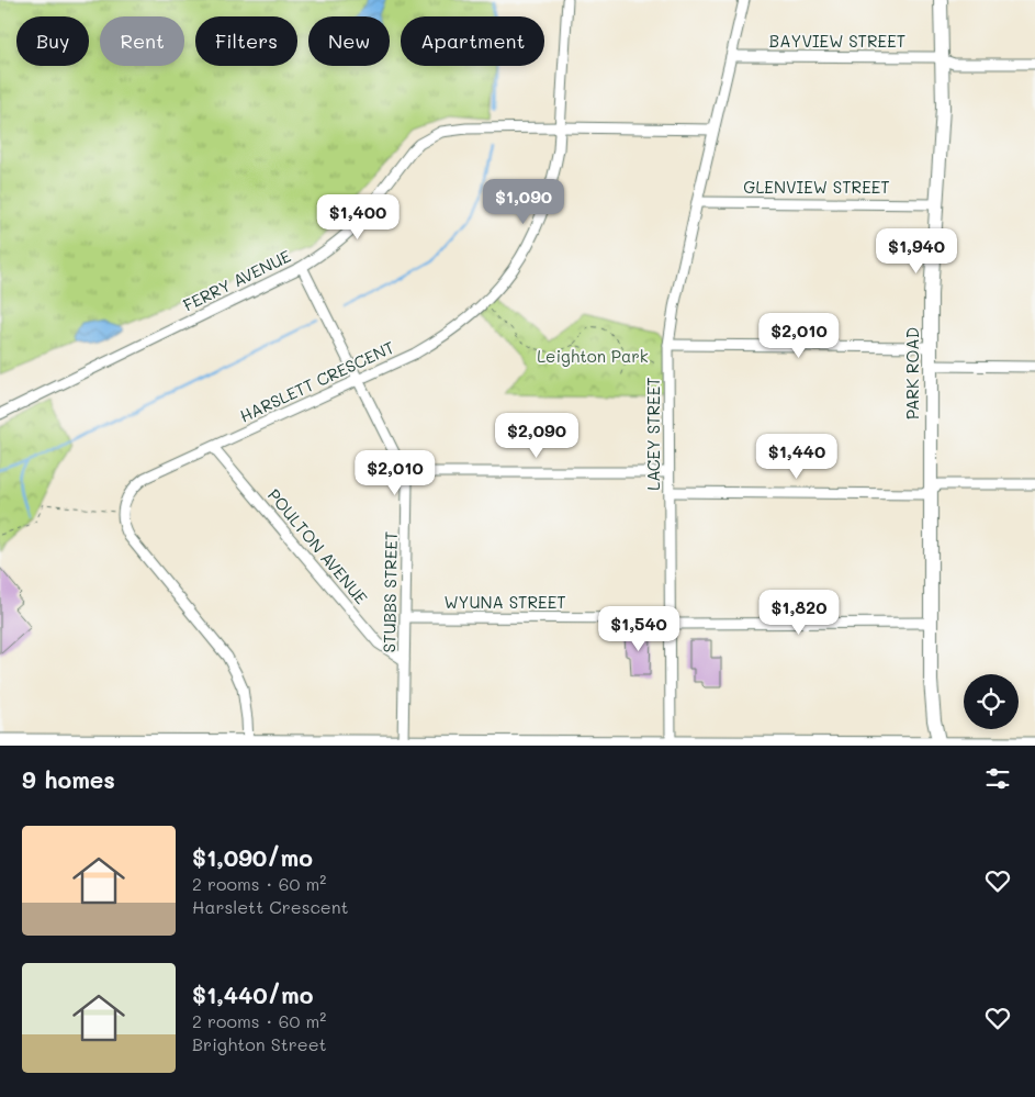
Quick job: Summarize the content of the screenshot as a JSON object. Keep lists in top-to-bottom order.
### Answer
{
  "streets": {
    "main road": ["PARK ROAD"],
    "street": [
      "BAYVIEW STREET",
      "GLENVIEW STREET",
      "FERRY AVENUE",
      "HARSLETT CRESCENT",
      "LACEY STREET",
      "POULTON AVENUE",
      "STUBBS STREET",
      "WYUNA STREET"
    ]
  },
  "crossings": [
    ["BAYVIEW STREET", "PARK ROAD"],
    ["BAYVIEW STREET", "LACEY STREET"],
    ["GLENVIEW STREET", "PARK ROAD"],
    ["GLENVIEW STREET", "LACEY STREET"],
    ["FERRY AVENUE", "HARSLETT CRESCENT"],
    ["FERRY AVENUE", "LACEY STREET"],
    ["FERRY AVENUE", "STUBBS STREET"],
    ["PARK ROAD", "WYUNA STREET"],
    ["HARSLETT CRESCENT", "POULTON AVENUE"],
    ["HARSLETT CRESCENT", "STUBBS STREET"],
    ["LACEY STREET", "WYUNA STREET"],
    ["POULTON AVENUE", "STUBBS STREET"],
    ["STUBBS STREET", "WYUNA STREET"]
  ],
  "parks": ["Leighton Park"],
  "page": {
    "chip": [
      "Buy",
      "Rent",
      "Filters",
      "New",
      "Apartment"
    ],
    "price": [
      "$1,090",
      "$1,400",
      "$1,940",
      "$2,010",
      "$2,090",
      "$1,440",
      "$2,010",
      "$1,820",
      "$1,540"
    ],
    "heading": "9 homes",
    "list": [
      {
        "name": "$1,090/mo",
        "note": "2 rooms · 60 m² · Harslett Crescent"
      },
      {
        "name": "$1,440/mo",
        "note": "2 rooms · 60 m² · Brighton Street"
      }
    ]
  }
}
